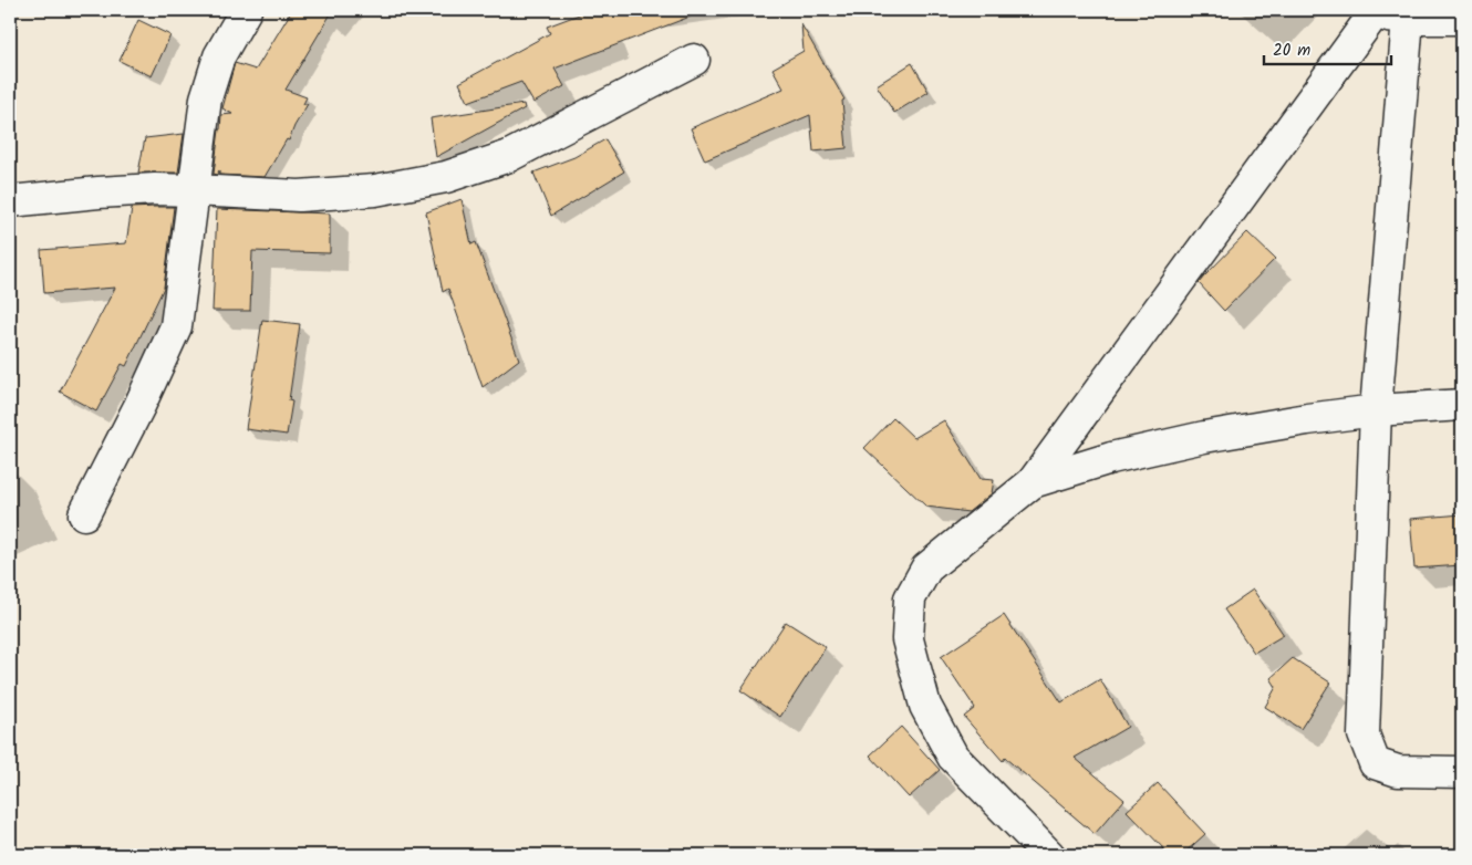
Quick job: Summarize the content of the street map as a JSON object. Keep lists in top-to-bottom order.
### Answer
{
  "scale_bar": "20 m"
}
